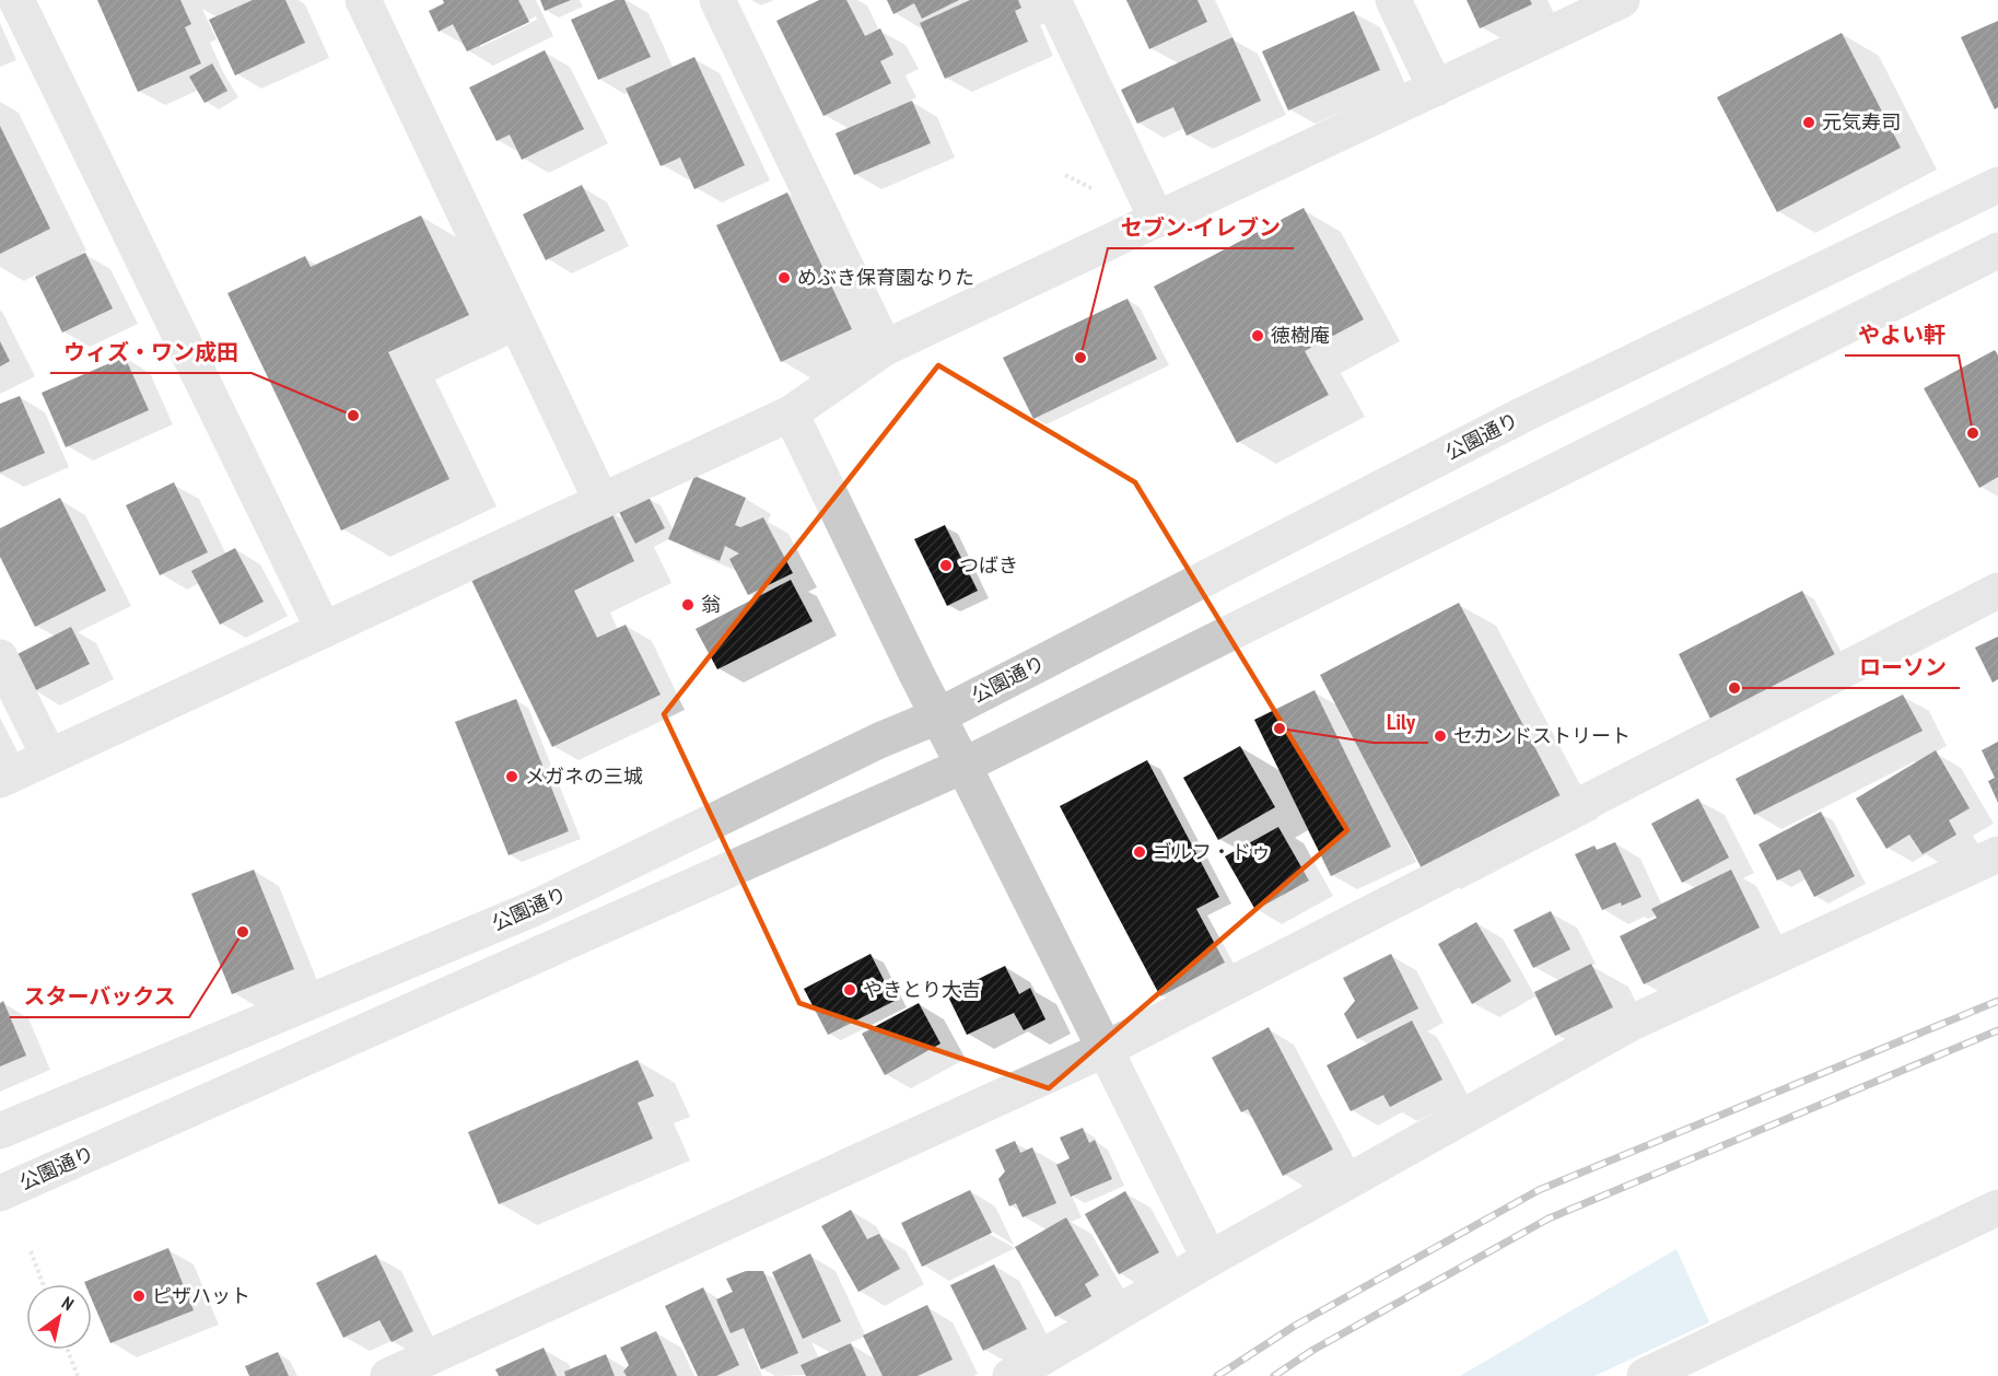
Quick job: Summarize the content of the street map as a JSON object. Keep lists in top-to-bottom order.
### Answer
{
  "streets": {
    "street": ["公園通り"]
  },
  "places": [
    "元気寿司",
    "めぶき保育園なりた",
    "徳樹庵",
    "セブン-イレブン",
    "ウィズ・ワン成田",
    "やよい軒",
    "つばき",
    "翁",
    "ローソン",
    "Lily",
    "セカンドストリート",
    "メガネの三城",
    "ゴルフ・ドゥ",
    "スターバックス",
    "やきとり大吉",
    "ピザハット"
  ],
  "north": "top right"
}
